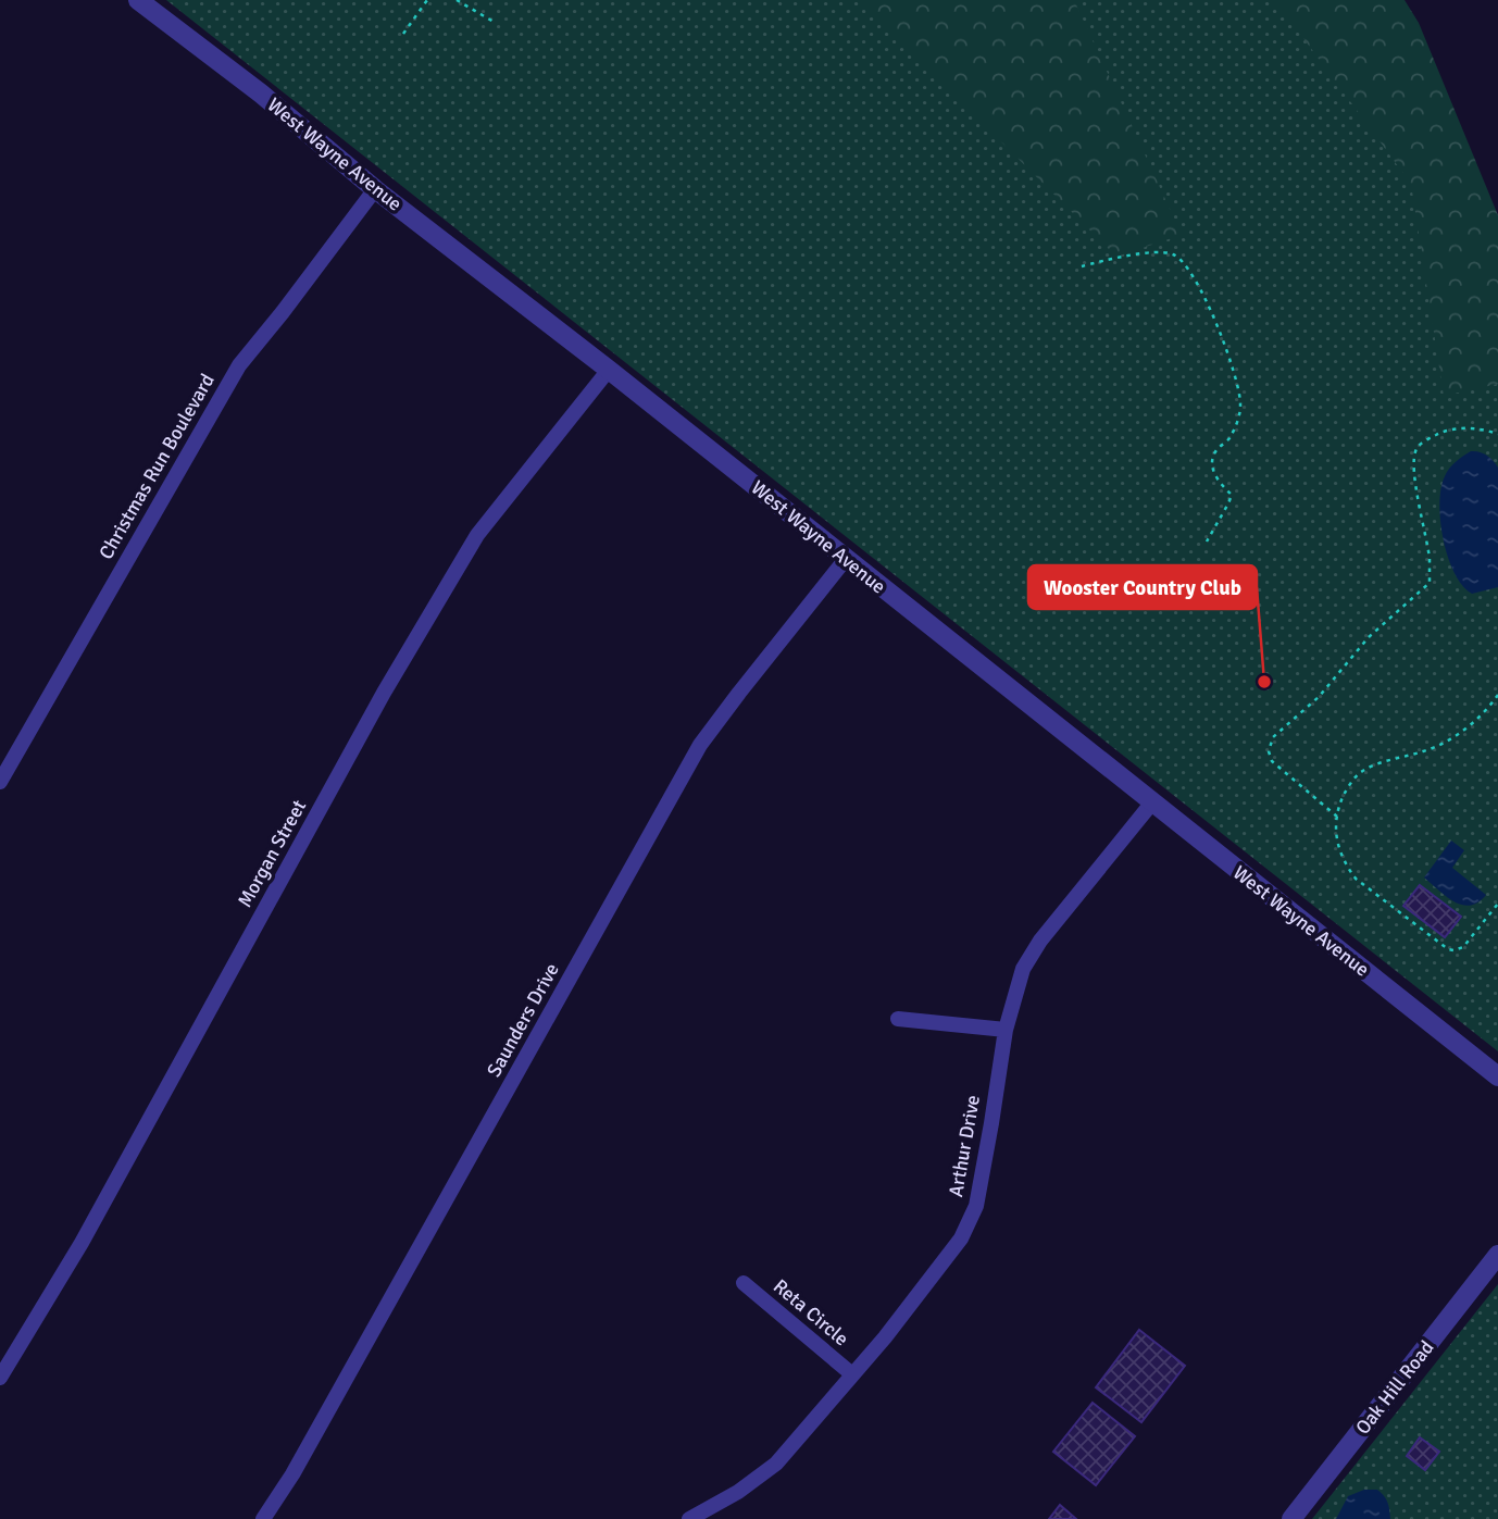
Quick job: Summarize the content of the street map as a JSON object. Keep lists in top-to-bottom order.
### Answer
{
  "streets": {
    "street": [
      "West Wayne Avenue",
      "Christmas Run Boulevard",
      "Morgan Street",
      "Saunders Drive",
      "Arthur Drive",
      "Reta Circle",
      "Oak Hill Road"
    ]
  },
  "crossings": [
    ["West Wayne Avenue", "Christmas Run Boulevard"],
    ["West Wayne Avenue", "Morgan Street"],
    ["West Wayne Avenue", "Saunders Drive"],
    ["West Wayne Avenue", "Arthur Drive"],
    ["Arthur Drive", "Reta Circle"]
  ],
  "places": ["Wooster Country Club"]
}
